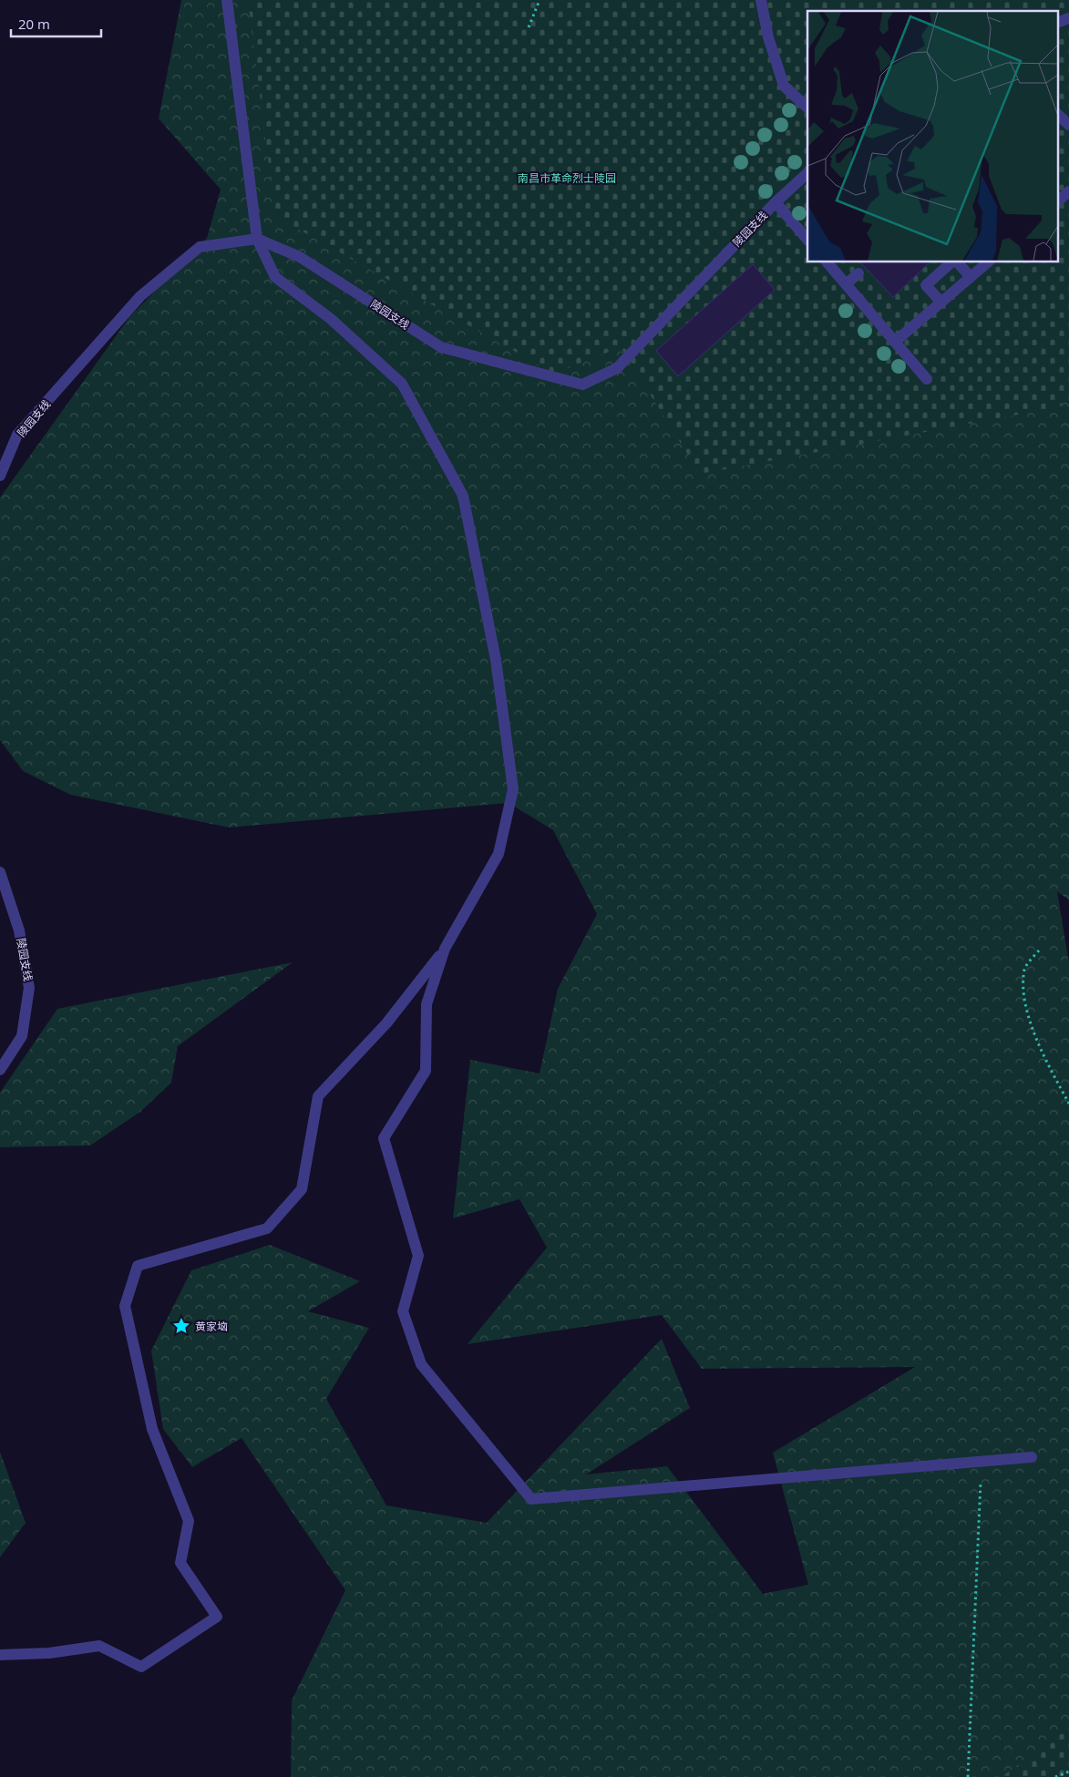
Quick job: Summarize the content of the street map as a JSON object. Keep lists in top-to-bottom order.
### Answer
{
  "streets": {
    "street": ["陵园支线"]
  },
  "parks": ["南昌市革命烈士陵园"],
  "places": {
    "place": ["黄家垴"]
  },
  "scale_bar": "20 m"
}
